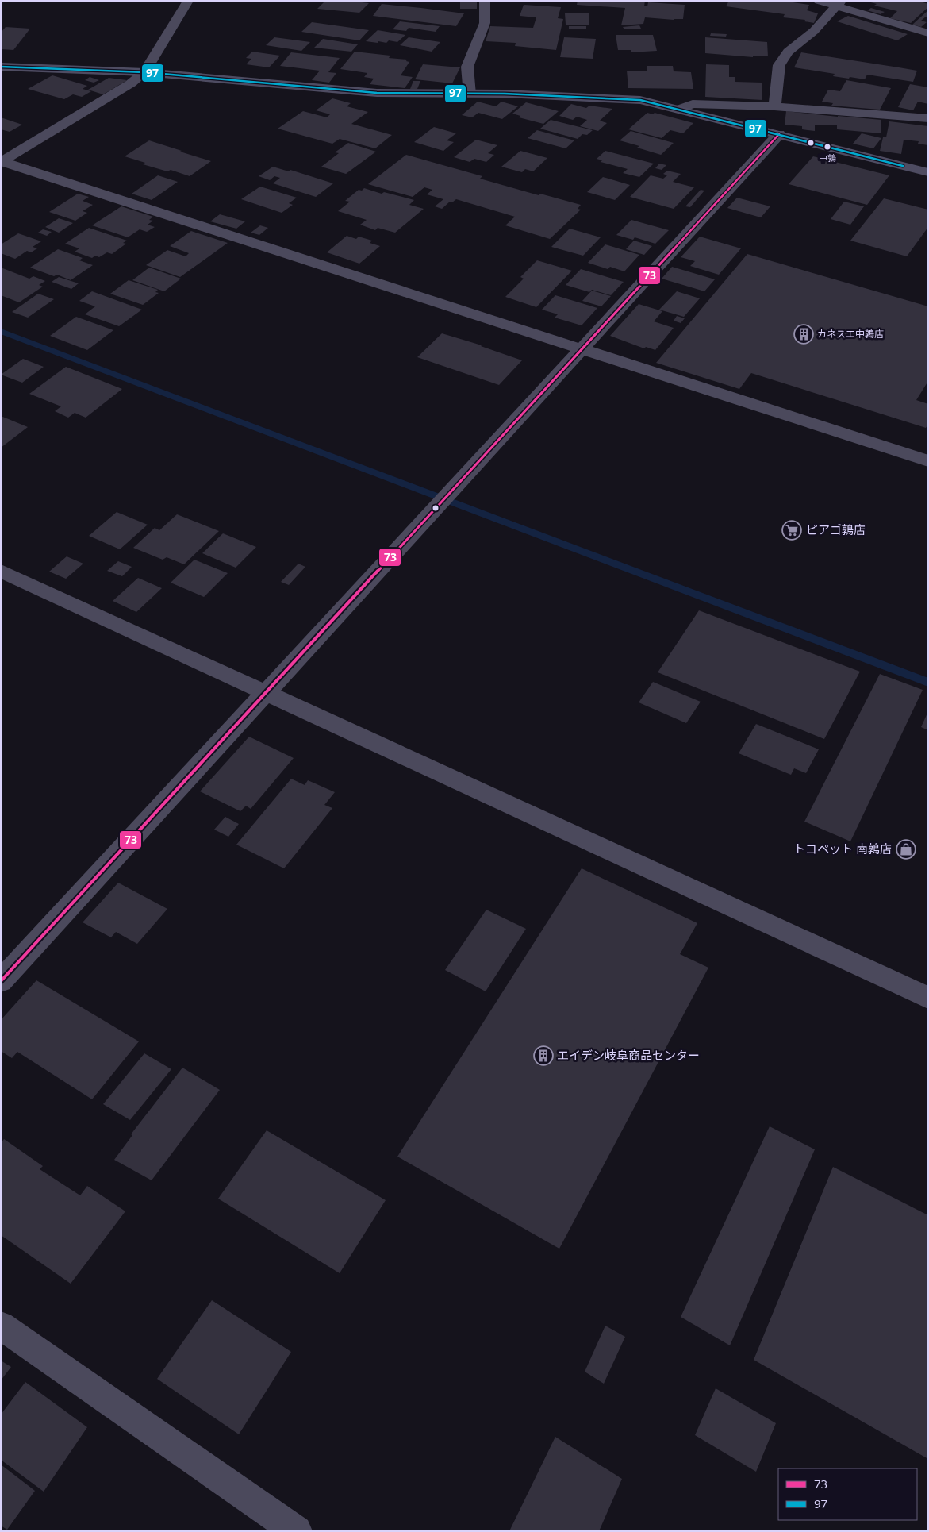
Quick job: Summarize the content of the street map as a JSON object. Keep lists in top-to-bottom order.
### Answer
{
  "places": {
    "other": ["中鶉"],
    "building": ["カネスエ中鶉店", "エイデン岐阜商品センター"],
    "supermarket": ["ピアゴ鶉店"],
    "shop": ["トヨペット 南鶉店"]
  },
  "lines": ["transit line 97", "transit line 73"],
  "legend": ["73", "97"]
}
